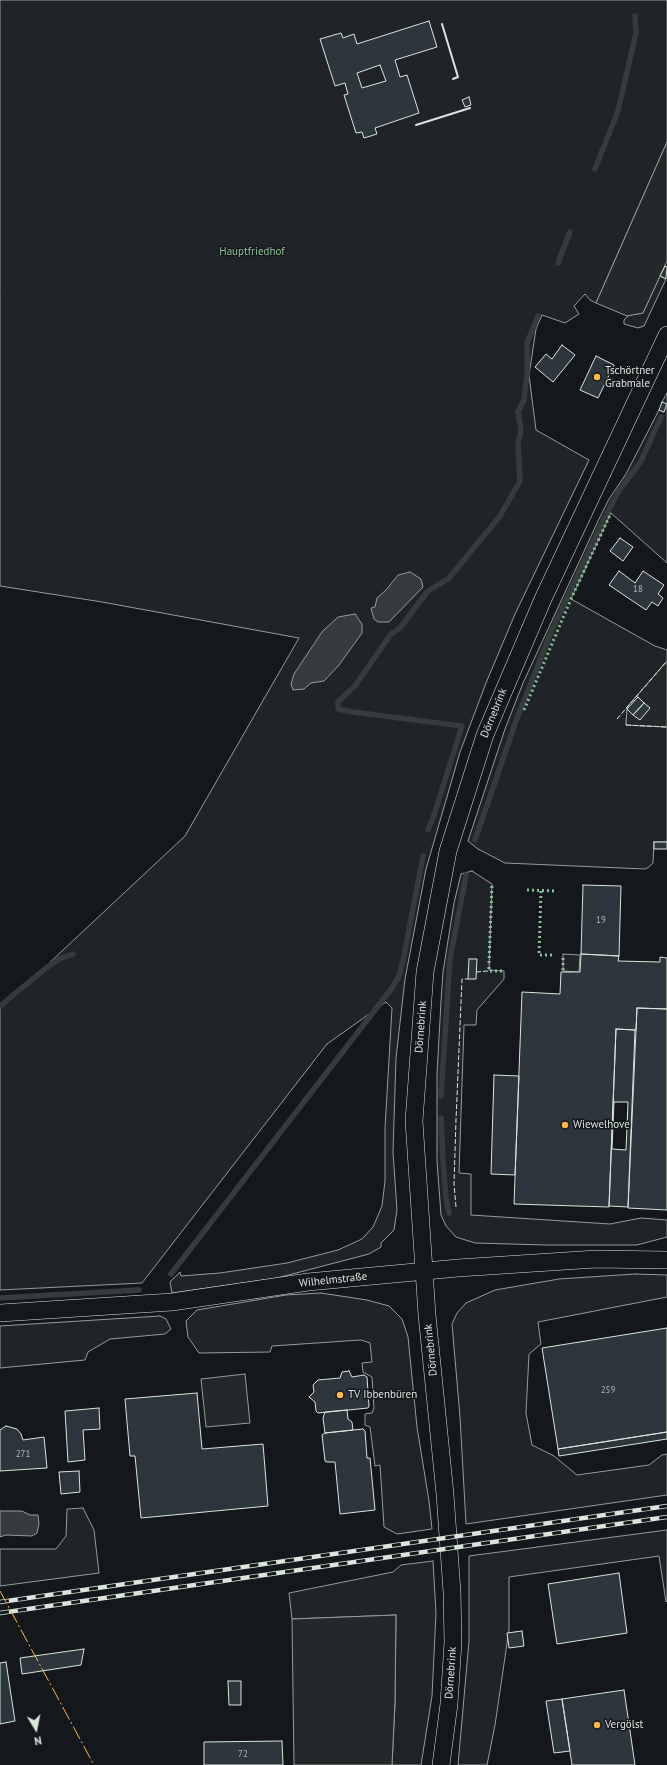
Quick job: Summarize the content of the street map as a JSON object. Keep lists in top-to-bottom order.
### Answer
{
  "streets": {
    "street": ["Dörnebrink", "Wilhelmstraße"]
  },
  "crossings": [
    ["Dörnebrink", "Wilhelmstraße"]
  ],
  "parks": ["Hauptfriedhof"],
  "places": [
    "Tschörtner Grabmale",
    "Wiewelhove",
    "TV Ibbenbüren",
    "Vergölst"
  ],
  "house_numbers": [
    "18",
    "19",
    "259",
    "271",
    "72"
  ],
  "north": "bottom"
}
